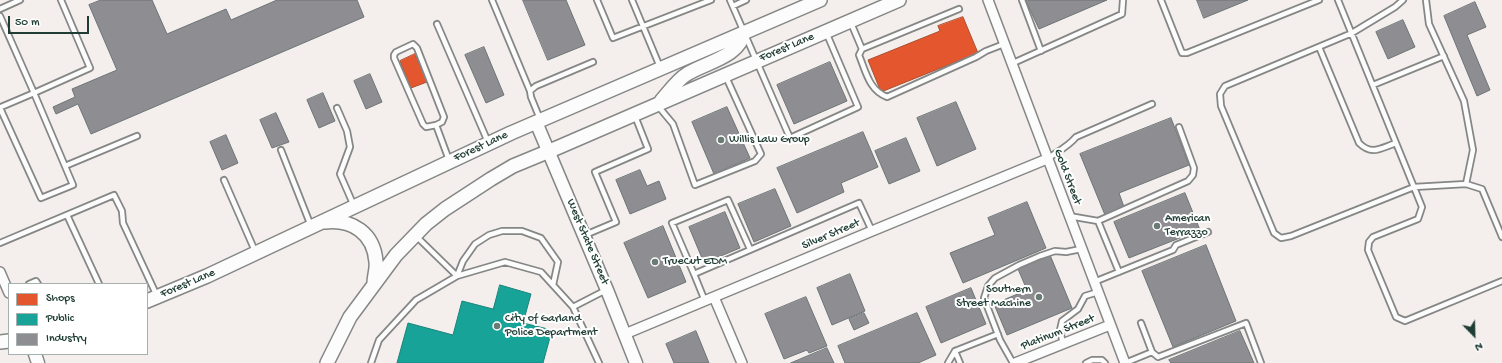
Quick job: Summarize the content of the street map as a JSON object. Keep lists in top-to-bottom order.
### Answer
{
  "streets": {
    "main road": ["Forest Lane"],
    "street": [
      "Gold Street",
      "Silver Street",
      "West State Street",
      "Platinum Street"
    ]
  },
  "crossings": [
    ["Forest Lane", "West State Street"],
    ["Gold Street", "Silver Street"],
    ["Gold Street", "Platinum Street"],
    ["Silver Street", "West State Street"]
  ],
  "places": [
    "Willis Law Group",
    "American Terrazzo",
    "TrueCut EDM",
    "Southern Street Machine",
    "City of Garland Police Department"
  ],
  "legend": ["Shops", "Public", "Industry"],
  "scale_bar": "50 m",
  "north": "bottom right"
}
